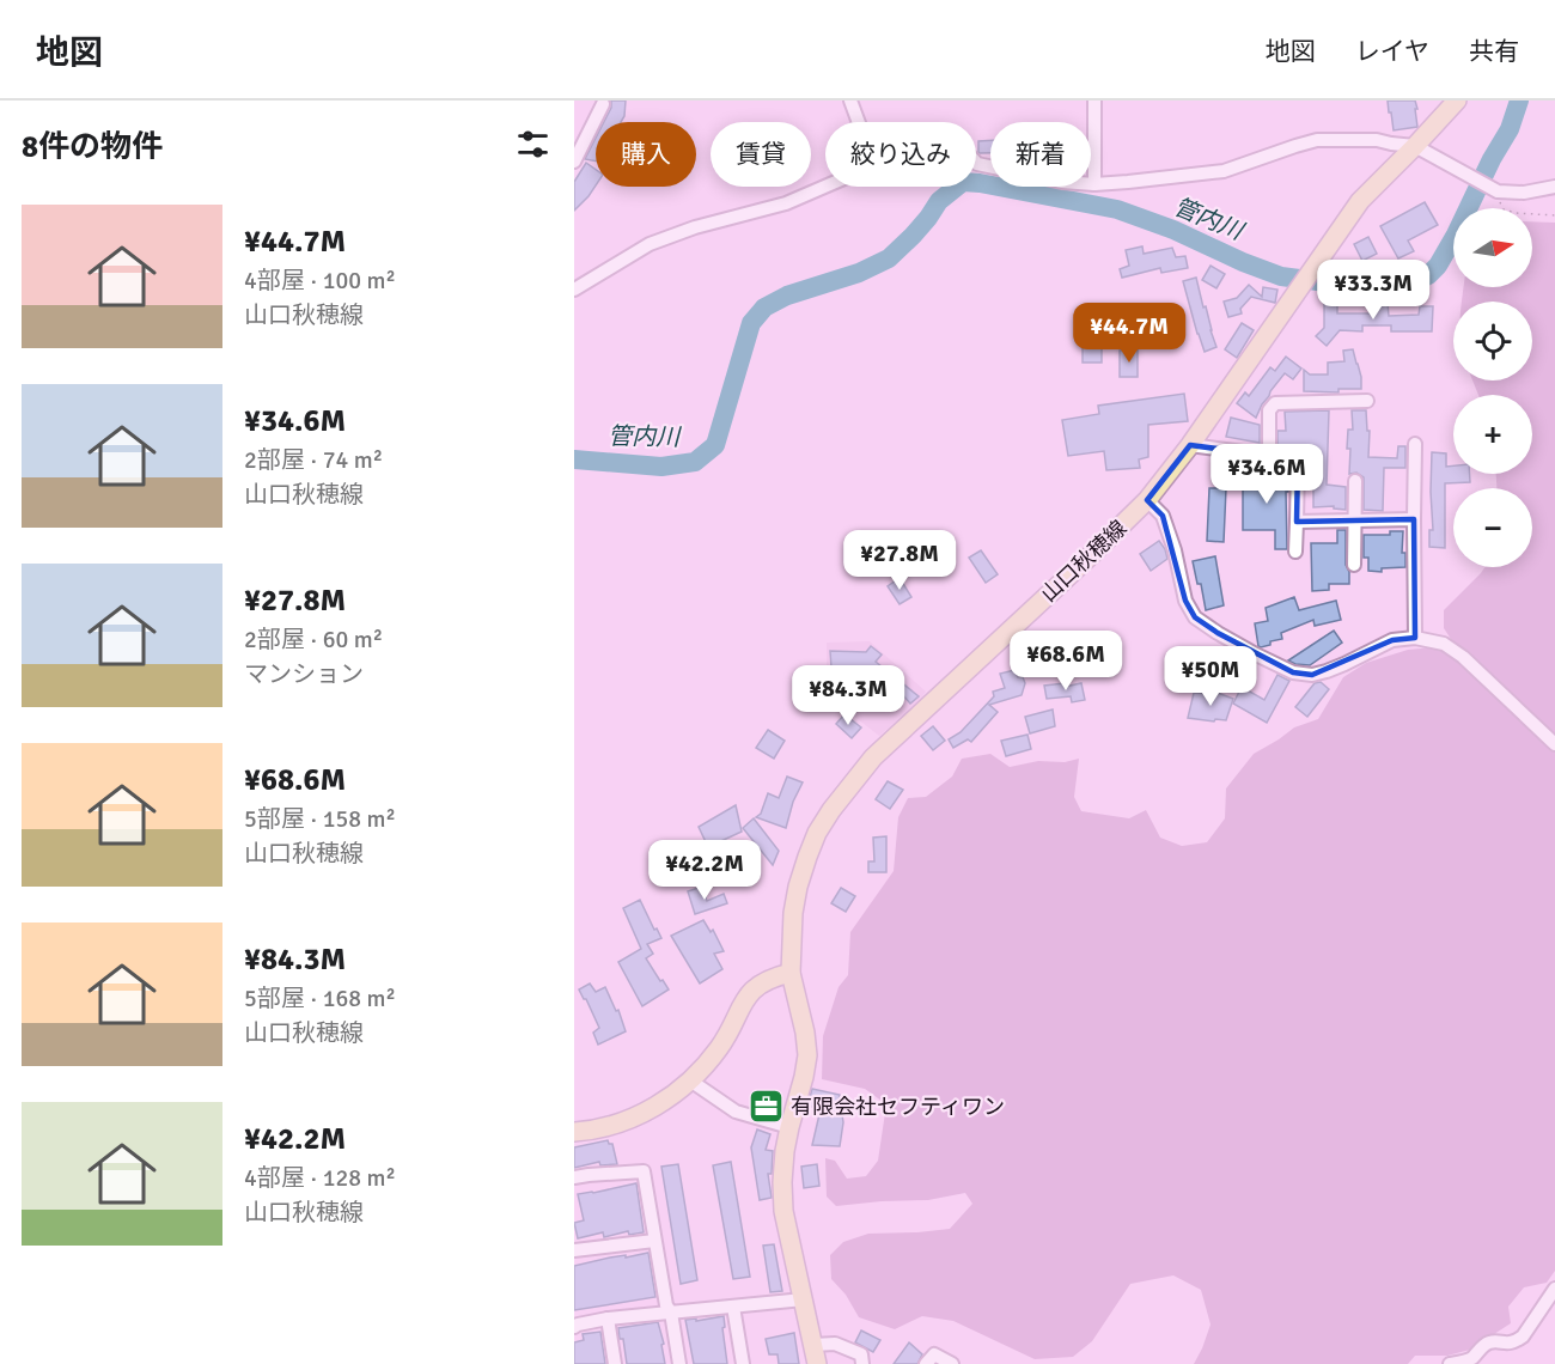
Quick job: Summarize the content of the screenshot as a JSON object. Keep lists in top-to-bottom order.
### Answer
{
  "streets": {
    "main road": ["山口秋穂線"]
  },
  "water": ["管内川"],
  "places": {
    "office": ["有限会社セフティワン"]
  },
  "north": "right",
  "page": {
    "header": "地図",
    "nav": ["地図", "レイヤ", "共有"],
    "heading": "8件の物件",
    "chip": [
      "購入",
      "賃貸",
      "絞り込み",
      "新着"
    ],
    "list": [
      {
        "name": "¥44.7M",
        "note": "4部屋 · 100 m² · 山口秋穂線"
      },
      {
        "name": "¥34.6M",
        "note": "2部屋 · 74 m² · 山口秋穂線"
      },
      {
        "name": "¥27.8M",
        "note": "2部屋 · 60 m² · マンション"
      },
      {
        "name": "¥68.6M",
        "note": "5部屋 · 158 m² · 山口秋穂線"
      },
      {
        "name": "¥84.3M",
        "note": "5部屋 · 168 m² · 山口秋穂線"
      },
      {
        "name": "¥42.2M",
        "note": "4部屋 · 128 m² · 山口秋穂線"
      }
    ],
    "map_buttons": ["+", "−"],
    "price": [
      "¥33.3M",
      "¥44.7M",
      "¥34.6M",
      "¥27.8M",
      "¥68.6M",
      "¥50M",
      "¥84.3M",
      "¥42.2M"
    ]
  }
}
